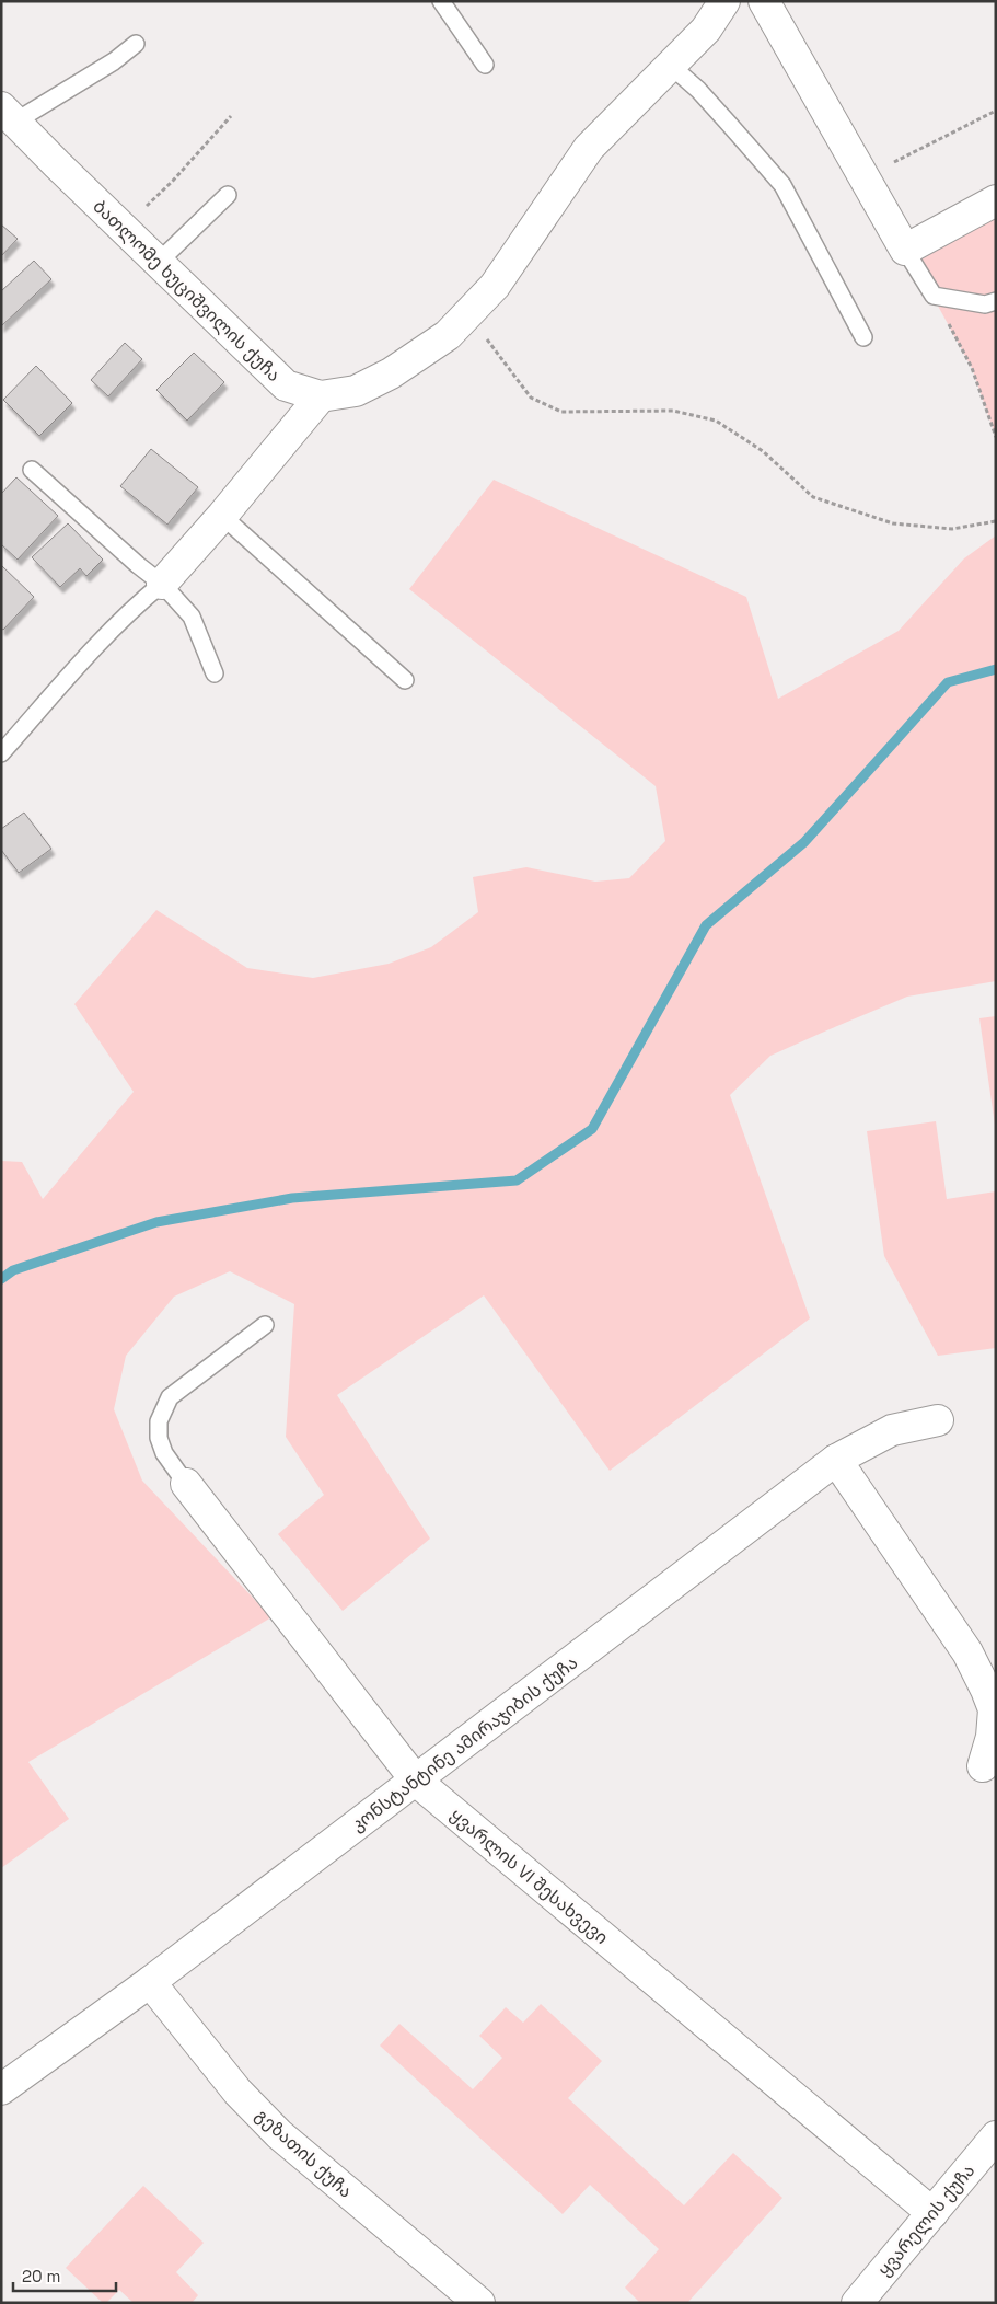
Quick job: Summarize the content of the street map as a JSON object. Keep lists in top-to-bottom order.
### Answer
{
  "streets": {
    "street": [
      "ბათლომე ხუციშვილის ქუჩა",
      "კონსტანტინე ამირაჯიბის ქუჩა",
      "ყვარლის VI შესახვევი",
      "გეზათის ქუჩა",
      "ყვარელის ქუჩა"
    ]
  },
  "crossings": [
    ["კონსტანტინე ამირაჯიბის ქუჩა", "ყვარლის VI შესახვევი"],
    ["კონსტანტინე ამირაჯიბის ქუჩა", "გეზათის ქუჩა"],
    ["ყვარლის VI შესახვევი", "ყვარელის ქუჩა"]
  ],
  "scale_bar": "20 m"
}
